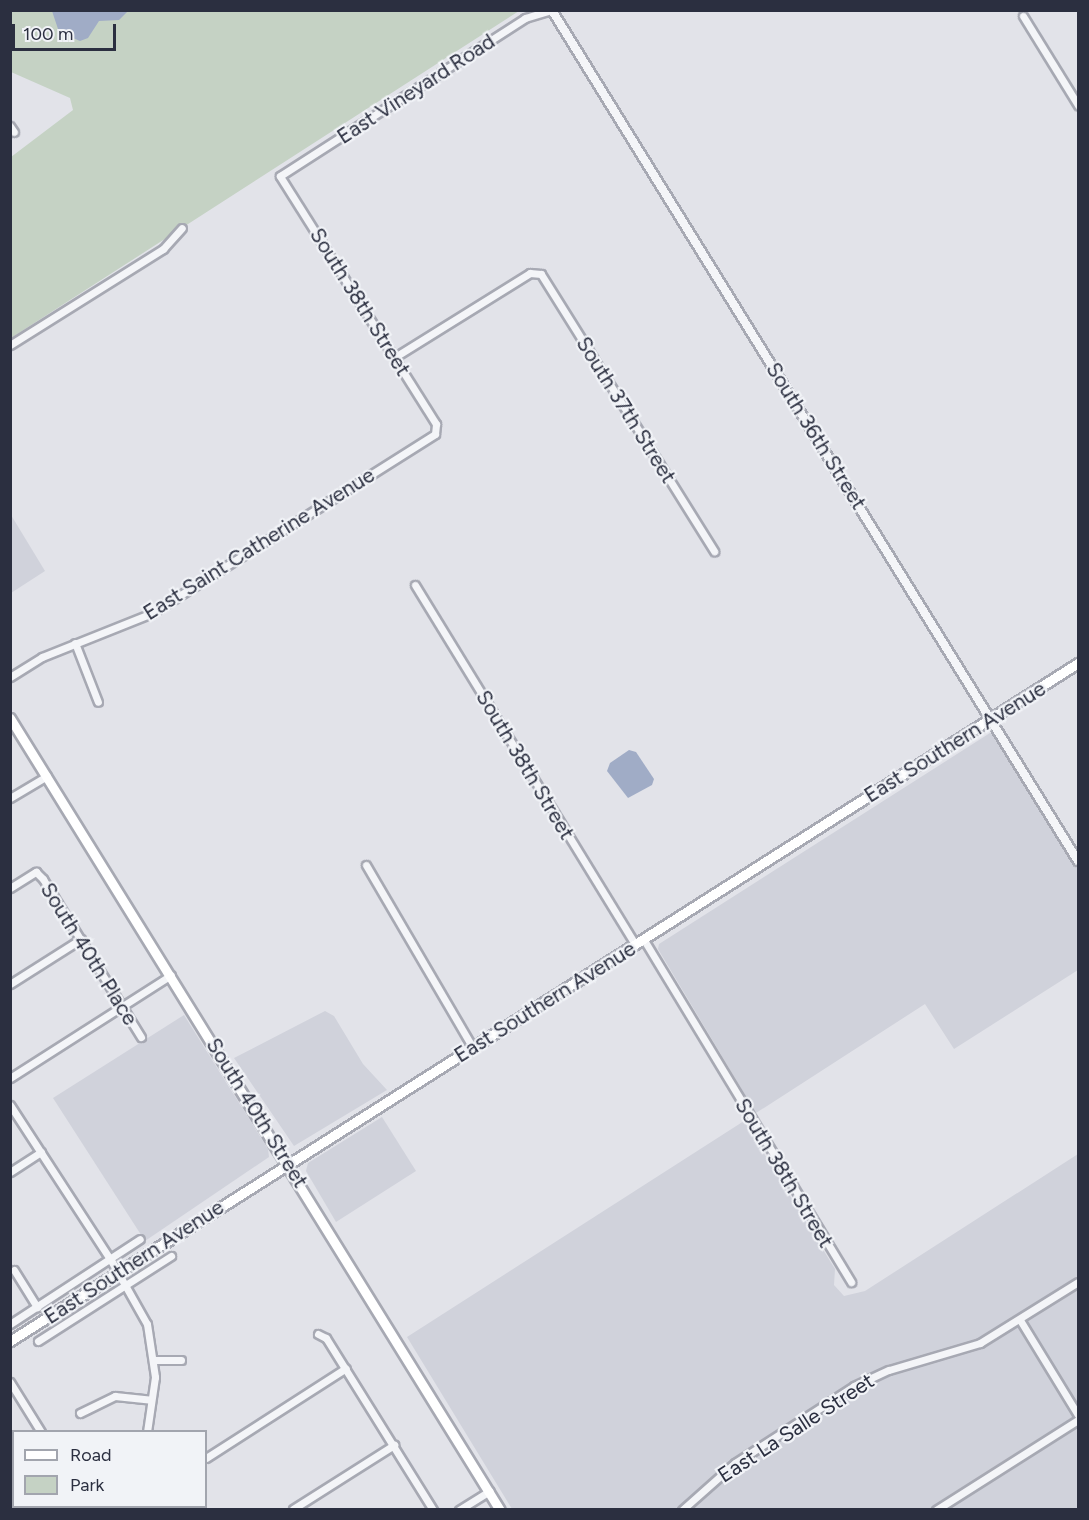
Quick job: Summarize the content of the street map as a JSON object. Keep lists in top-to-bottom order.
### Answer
{
  "streets": {
    "main road": ["East Southern Avenue", "South 40th Street"],
    "street": [
      "East Vineyard Road",
      "South 38th Street",
      "South 37th Street",
      "South 36th Street",
      "East Saint Catherine Avenue",
      "South 40th Place",
      "East La Salle Street"
    ]
  },
  "crossings": [
    ["East Vineyard Road", "South 38th Street"],
    ["East Vineyard Road", "South 36th Street"],
    ["South 38th Street", "South 37th Street"],
    ["South 38th Street", "East Saint Catherine Avenue"],
    ["South 38th Street", "East Southern Avenue"],
    ["South 36th Street", "East Southern Avenue"],
    ["East Southern Avenue", "South 40th Street"]
  ],
  "legend": ["Road", "Park"],
  "scale_bar": "100 m"
}
